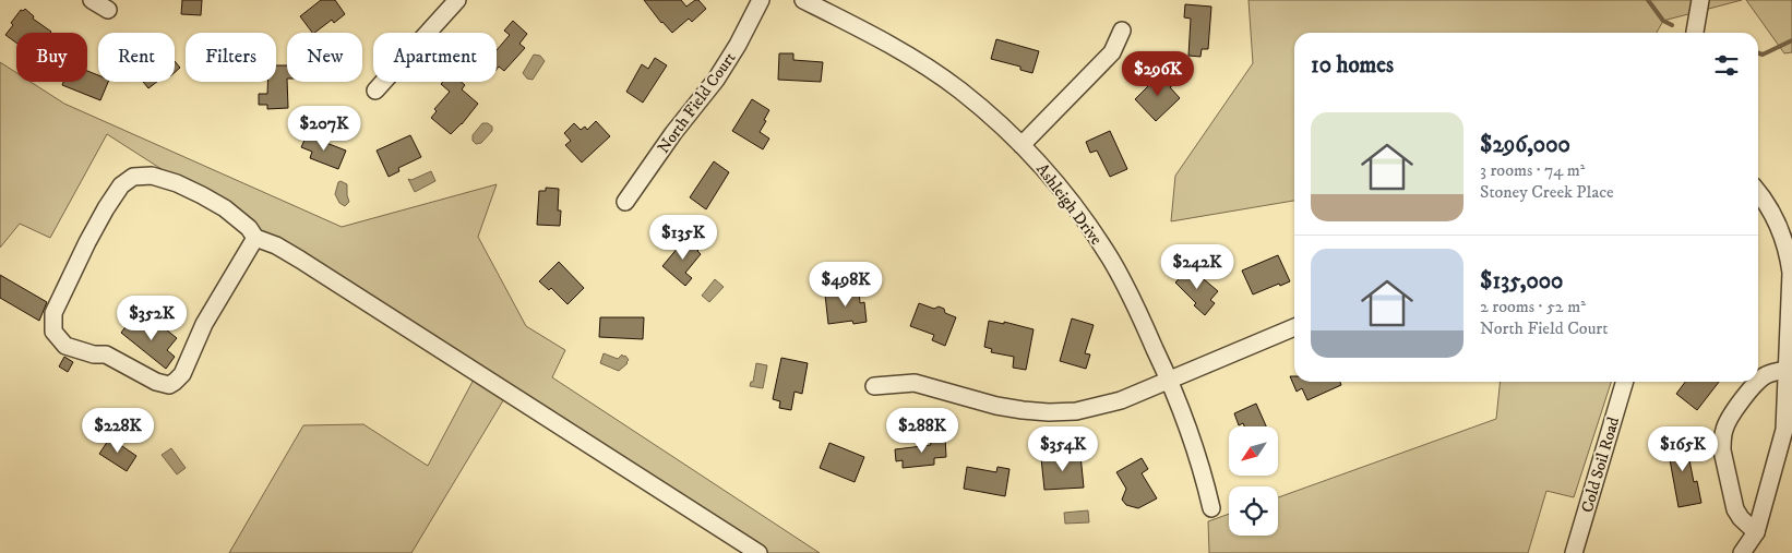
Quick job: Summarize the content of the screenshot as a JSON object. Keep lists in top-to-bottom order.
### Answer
{
  "streets": {
    "street": ["North Field Court", "Ashleigh Drive", "Cold Soil Road"]
  },
  "north": "bottom left",
  "page": {
    "chip": [
      "Buy",
      "Rent",
      "Filters",
      "New",
      "Apartment"
    ],
    "heading": "10 homes",
    "price": [
      "$296K",
      "$207K",
      "$135K",
      "$242K",
      "$498K",
      "$352K",
      "$228K",
      "$288K",
      "$354K",
      "$165K"
    ],
    "list": [
      {
        "name": "$296,000",
        "note": "3 rooms · 74 m² · Stoney Creek Place"
      },
      {
        "name": "$135,000",
        "note": "2 rooms · 52 m² · North Field Court"
      }
    ]
  }
}
